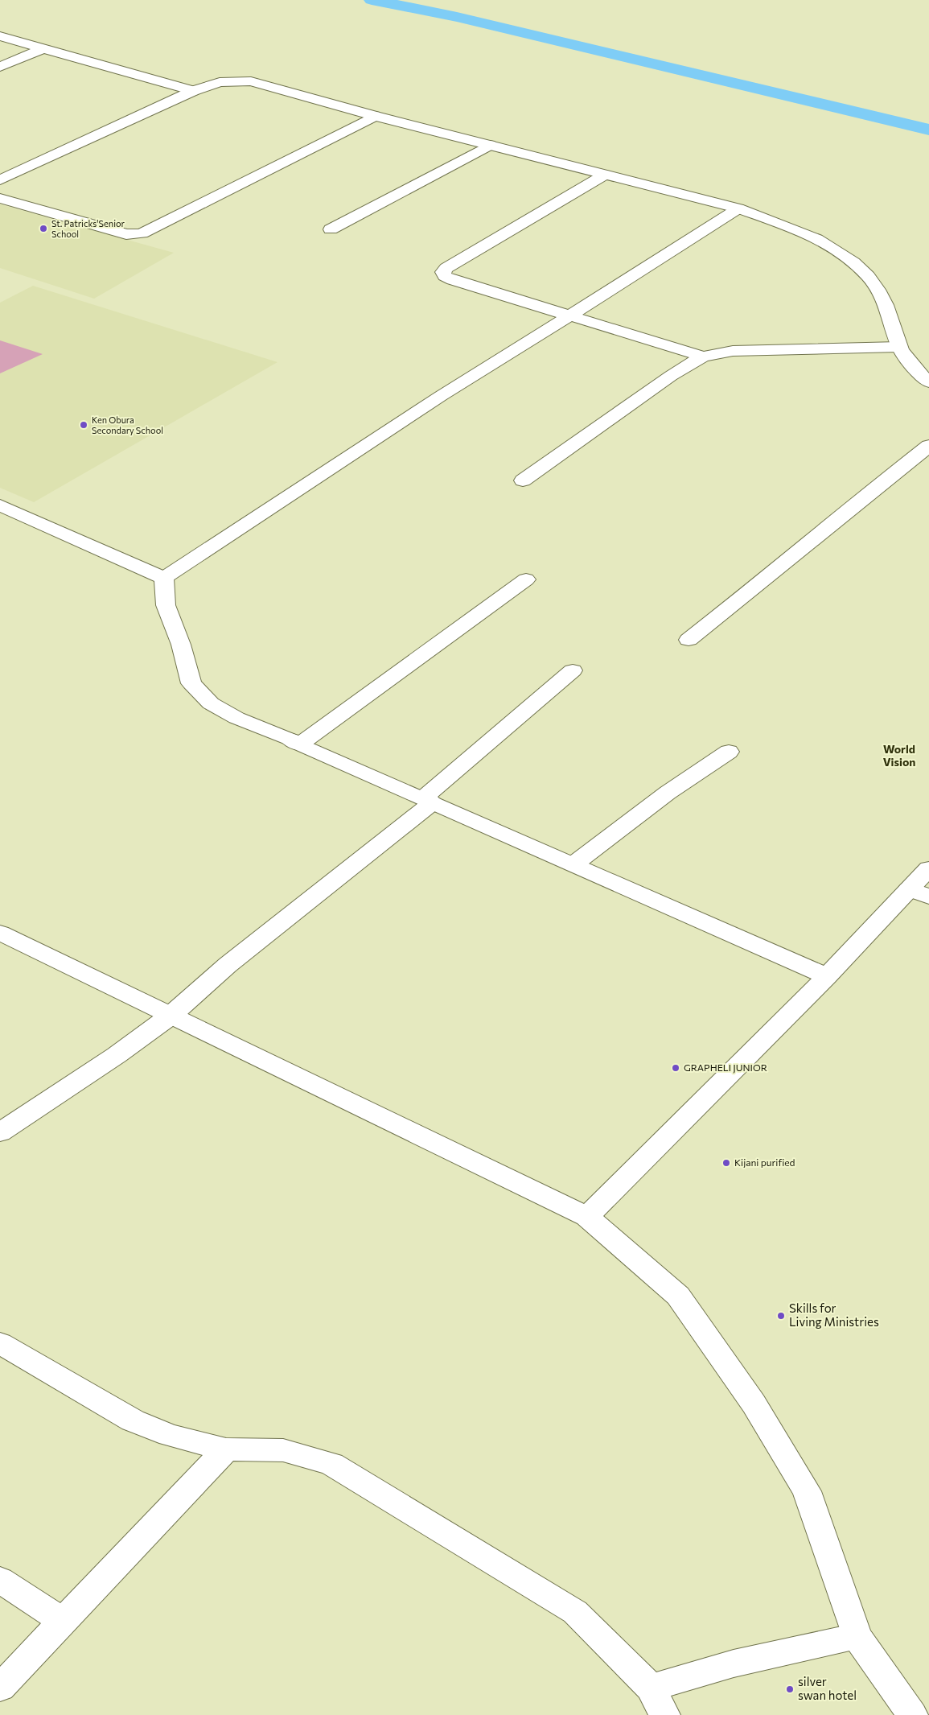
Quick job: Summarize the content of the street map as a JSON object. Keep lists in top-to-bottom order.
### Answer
{
  "districts": ["World Vision"],
  "places": [
    "St. Patricks'Senior School",
    "Ken Obura Secondary School",
    "GRAPHELI JUNIOR",
    "Kijani purified",
    "Skills for Living Ministries",
    "silver swan hotel"
  ]
}
